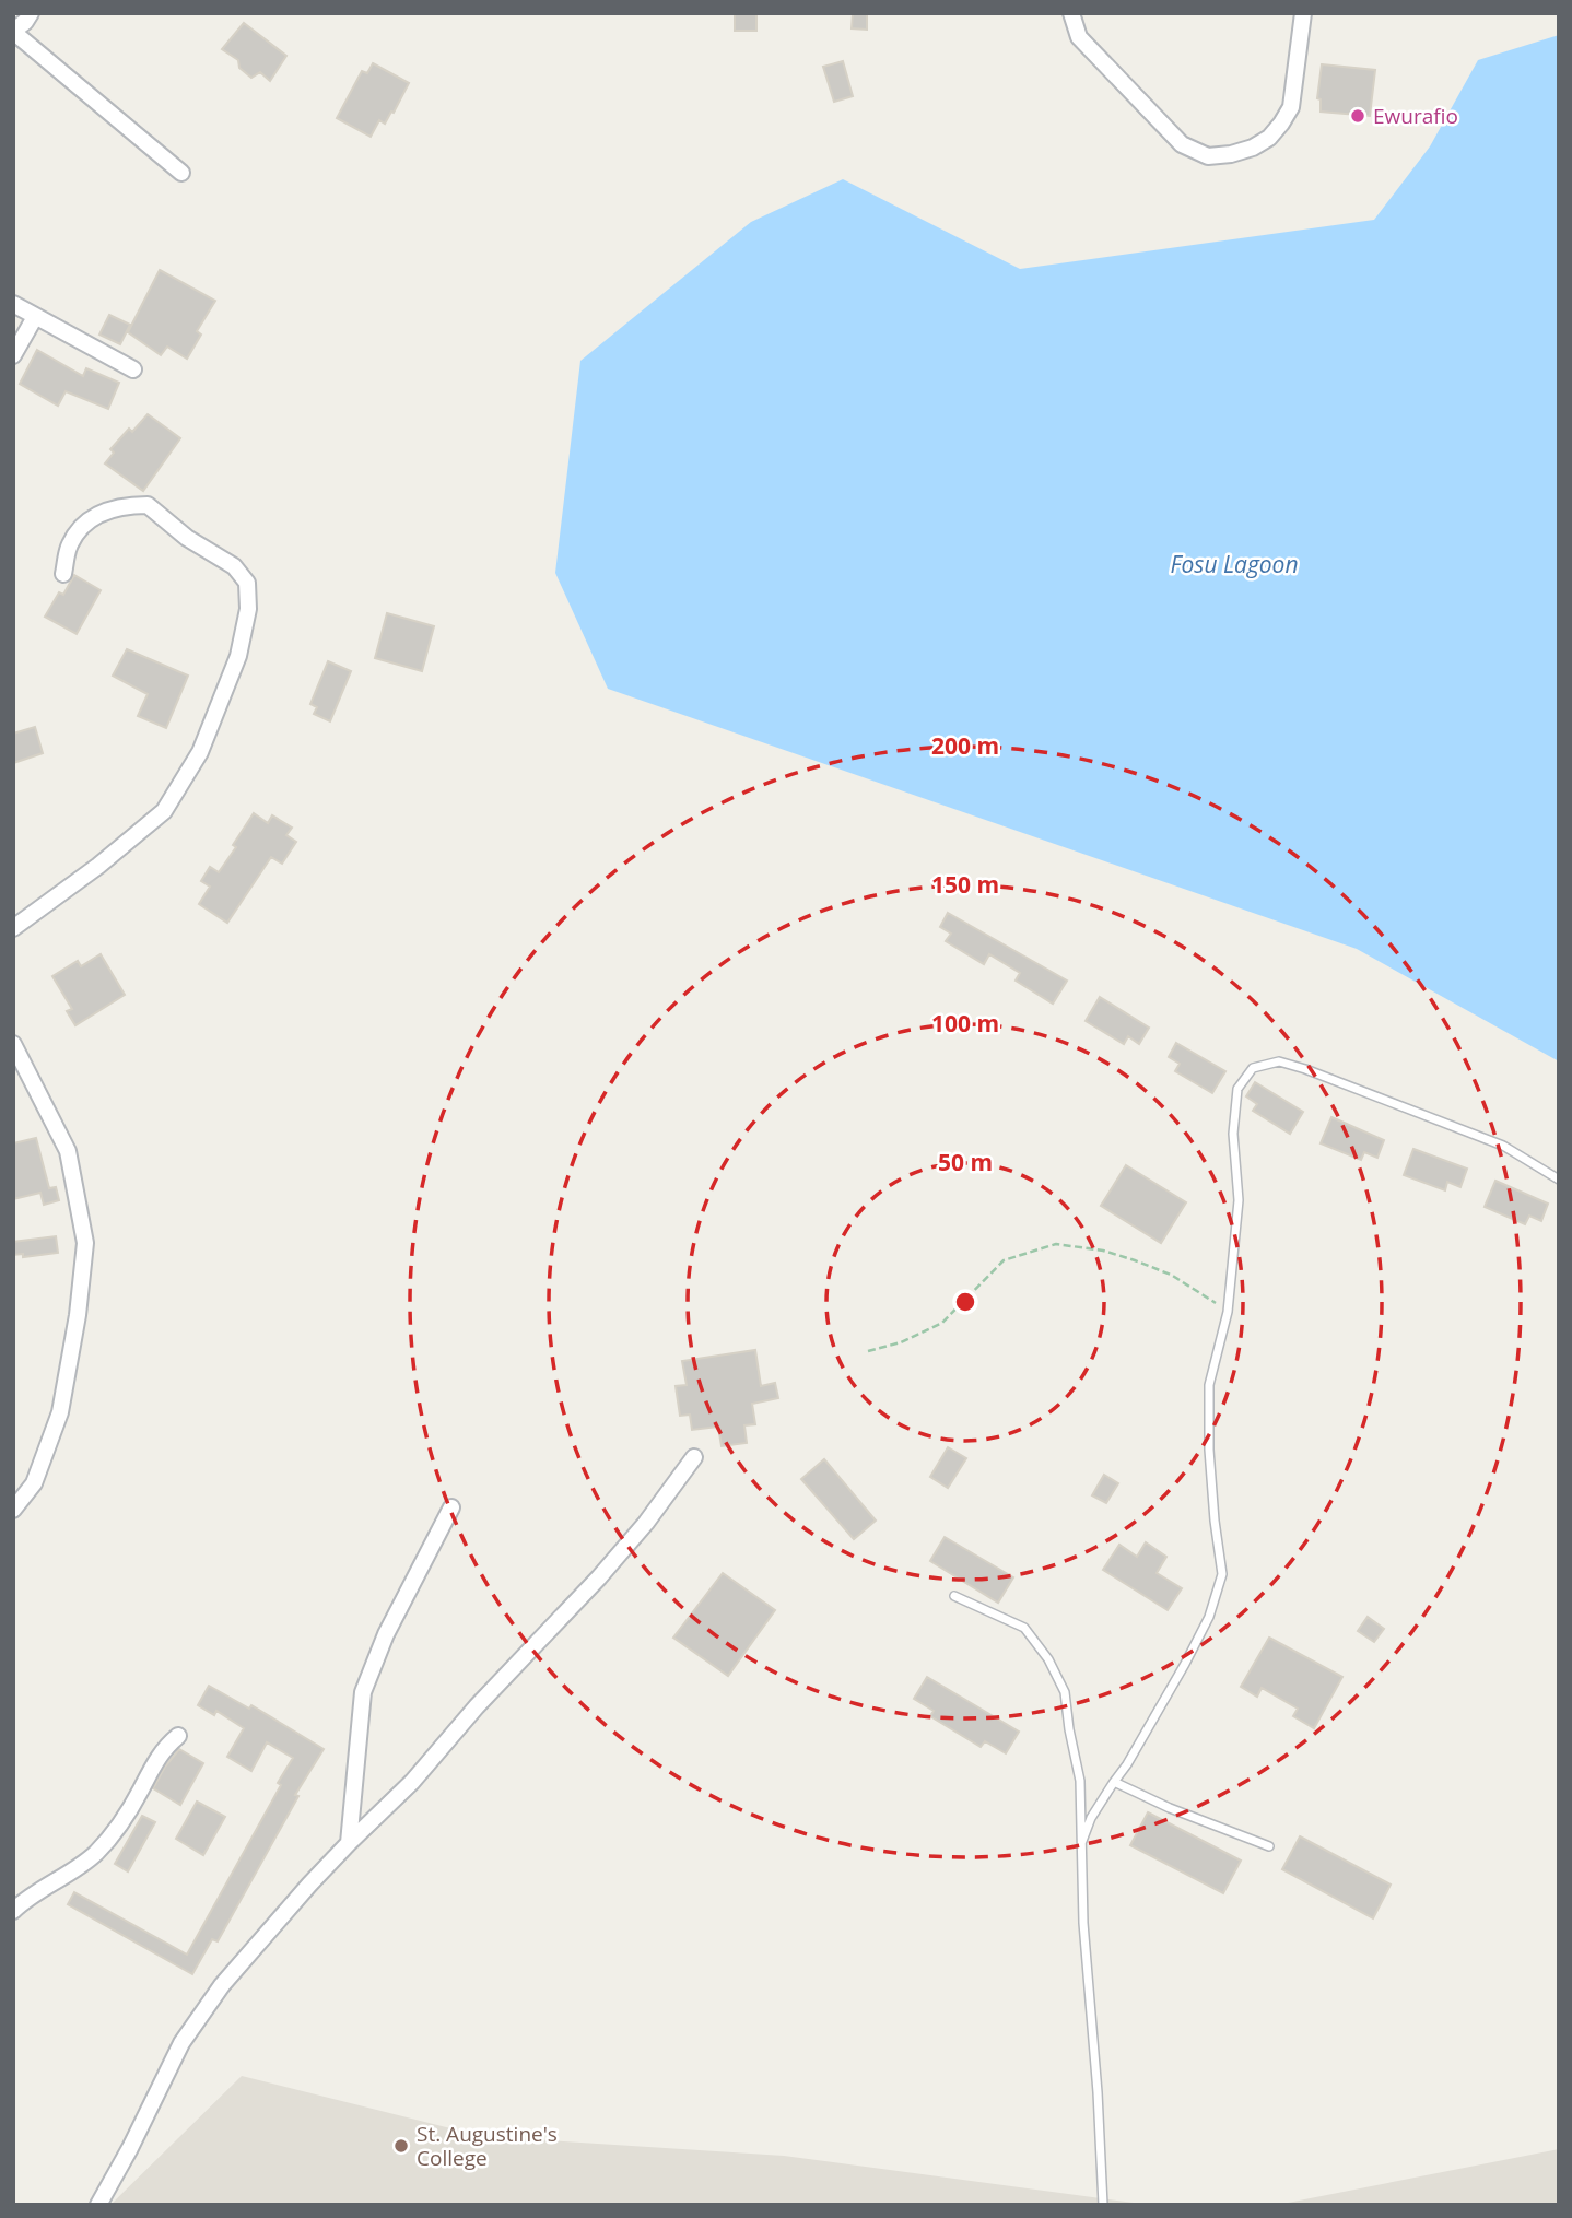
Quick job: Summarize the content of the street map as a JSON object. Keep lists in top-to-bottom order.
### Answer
{
  "water": ["Fosu Lagoon"],
  "places": ["Ewurafio", "St. Augustine's College"],
  "rings": [
    "200 m",
    "150 m",
    "100 m",
    "50 m"
  ]
}
